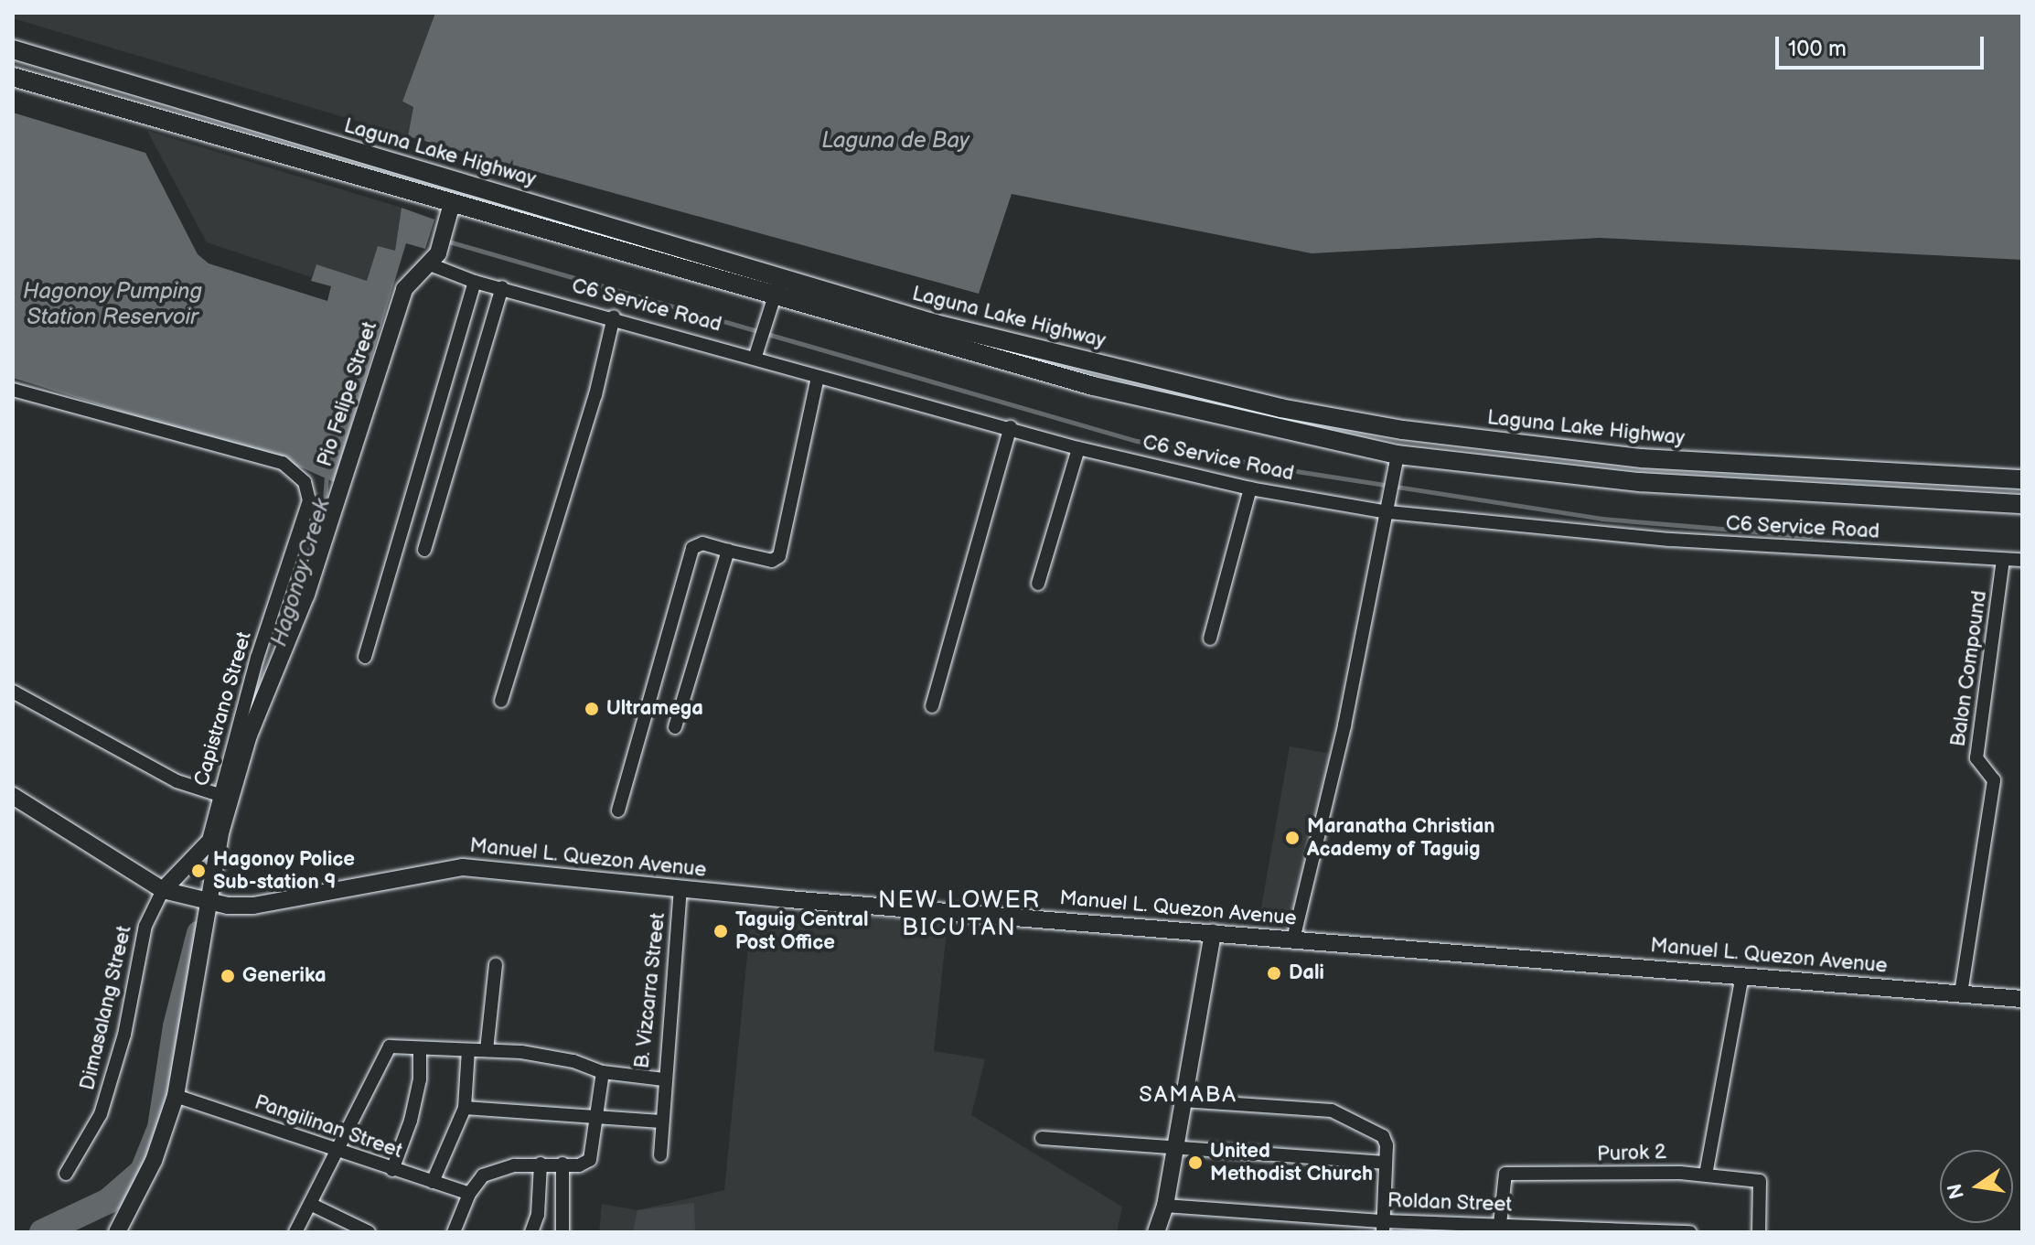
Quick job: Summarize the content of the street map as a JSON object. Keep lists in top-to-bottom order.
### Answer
{
  "streets": {
    "main road": ["Laguna Lake Highway", "Pio Felipe Street", "Manuel L. Quezon Avenue"],
    "street": [
      "C6 Service Road",
      "Balon Compound",
      "Capistrano Street",
      "B. Vizcarra Street",
      "Dimasalang Street",
      "Pangilinan Street",
      "Purok 2",
      "Roldan Street"
    ]
  },
  "crossings": [
    ["C6 Service Road", "Pio Felipe Street"],
    ["C6 Service Road", "Balon Compound"],
    ["Pio Felipe Street", "Capistrano Street"],
    ["Pio Felipe Street", "Manuel L. Quezon Avenue"],
    ["Pio Felipe Street", "Pangilinan Street"],
    ["Balon Compound", "Manuel L. Quezon Avenue"],
    ["Manuel L. Quezon Avenue", "B. Vizcarra Street"],
    ["Manuel L. Quezon Avenue", "Dimasalang Street"],
    ["B. Vizcarra Street", "Pangilinan Street"],
    ["Purok 2", "Roldan Street"]
  ],
  "districts": ["NEW LOWER BICUTAN", "SAMABA"],
  "water": ["Laguna de Bay", "Hagonoy Pumping Station Reservoir", "Hagonoy Creek"],
  "places": [
    "Ultramega",
    "Maranatha Christian Academy of Taguig",
    "Hagonoy Police Sub-station 9",
    "Taguig Central Post Office",
    "Dali",
    "Generika",
    "United Methodist Church"
  ],
  "scale_bar": "100 m",
  "north": "left"
}
